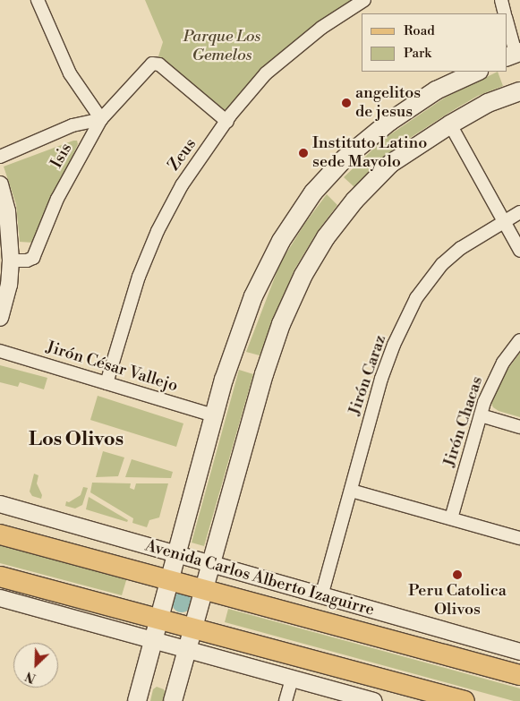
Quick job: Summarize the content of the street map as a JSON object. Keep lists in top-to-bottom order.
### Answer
{
  "streets": {
    "main road": ["Avenida Carlos Alberto Izaguirre"],
    "street": [
      "Zeus",
      "Isis",
      "Jirón César Vallejo",
      "Jirón Caraz",
      "Jirón Chacas"
    ]
  },
  "crossings": [
    ["Zeus", "Isis"],
    ["Zeus", "Jirón César Vallejo"],
    ["Jirón Caraz", "Avenida Carlos Alberto Izaguirre"]
  ],
  "districts": ["Los Olivos"],
  "parks": ["Parque Los Gemelos"],
  "places": ["angelitos de jesus", "Instituto Latino sede Mayolo", "Peru Catolica Olivos"],
  "legend": ["Road", "Park"],
  "north": "bottom left"
}
